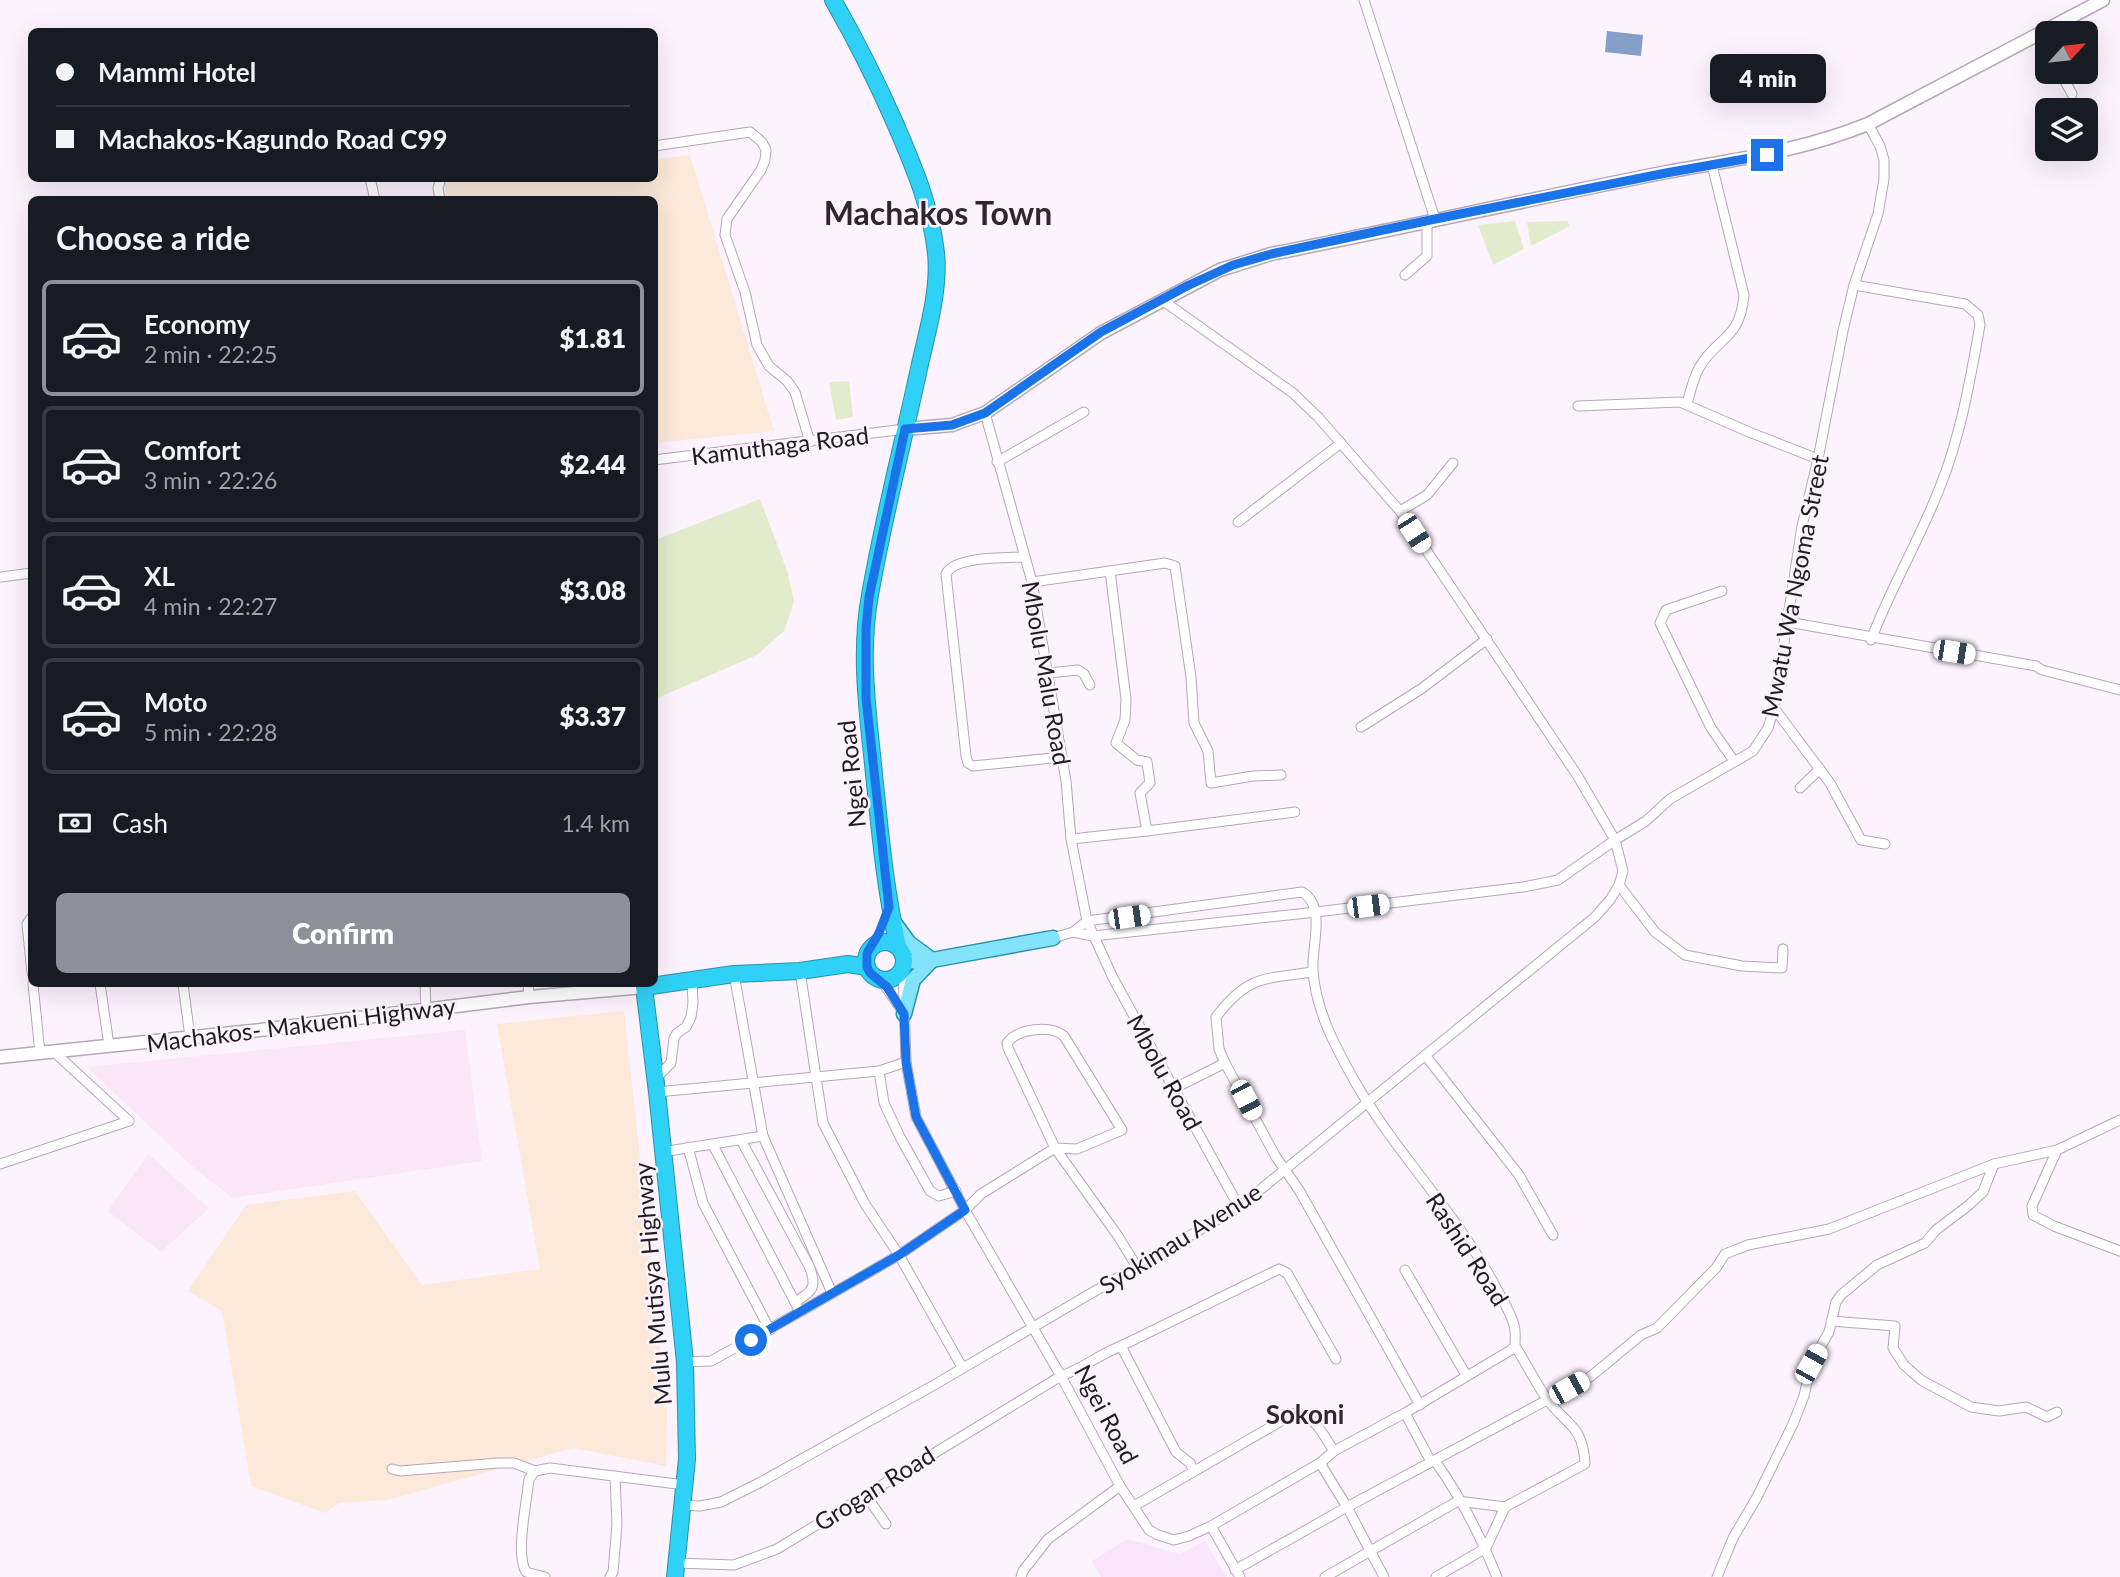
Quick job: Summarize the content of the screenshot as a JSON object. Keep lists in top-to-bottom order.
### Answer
{
  "streets": {
    "highway": ["Ngei Road", "Mulu Mutisya Highway"],
    "main road": ["Machakos- Makueni Highway"],
    "street": [
      "Kamuthaga Road",
      "Mwatu Wa Ngoma Street",
      "Mbolu Malu Road",
      "Mbolu Road",
      "Syokimau Avenue",
      "Rashid Road",
      "Grogan Road"
    ]
  },
  "crossings": [
    ["Kamuthaga Road", "Ngei Road"],
    ["Mwatu Wa Ngoma Street", "Mbolu Malu Road"],
    ["Mwatu Wa Ngoma Street", "Mbolu Road"],
    ["Mwatu Wa Ngoma Street", "Rashid Road"],
    ["Mbolu Malu Road", "Mbolu Road"],
    ["Ngei Road", "Syokimau Avenue"],
    ["Ngei Road", "Grogan Road"],
    ["Machakos- Makueni Highway", "Mulu Mutisya Highway"],
    ["Mbolu Road", "Syokimau Avenue"],
    ["Syokimau Avenue", "Rashid Road"],
    ["Syokimau Avenue", "Mulu Mutisya Highway"],
    ["Mulu Mutisya Highway", "Grogan Road"]
  ],
  "districts": ["Machakos Town", "Sokoni"],
  "north": "top right",
  "page": {
    "banner": ["Mammi Hotel", "Machakos-Kagundo Road C99"],
    "bubble": "4 min",
    "heading": "Choose a ride",
    "list": [
      {
        "name": "Economy",
        "note": "2 min · 22:25",
        "value": "$1.81"
      },
      {
        "name": "Comfort",
        "note": "3 min · 22:26",
        "value": "$2.44"
      },
      {
        "name": "XL",
        "note": "4 min · 22:27",
        "value": "$3.08"
      },
      {
        "name": "Moto",
        "note": "5 min · 22:28",
        "value": "$3.37"
      }
    ],
    "pay": ["Cash", "1.4 km"],
    "buttons": "Confirm"
  }
}
